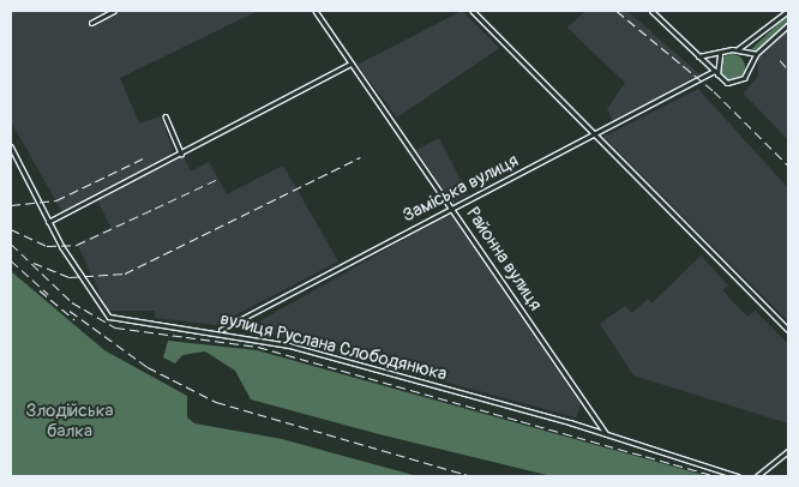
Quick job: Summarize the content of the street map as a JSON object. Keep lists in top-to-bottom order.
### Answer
{
  "streets": {
    "street": ["Заміська вулиця", "Районна вулиця", "вулиця Руслана Слободянюка"]
  },
  "crossings": [
    ["Заміська вулиця", "Районна вулиця"],
    ["Заміська вулиця", "вулиця Руслана Слободянюка"],
    ["Районна вулиця", "вулиця Руслана Слободянюка"]
  ],
  "parks": ["Злодійська балка"]
}
